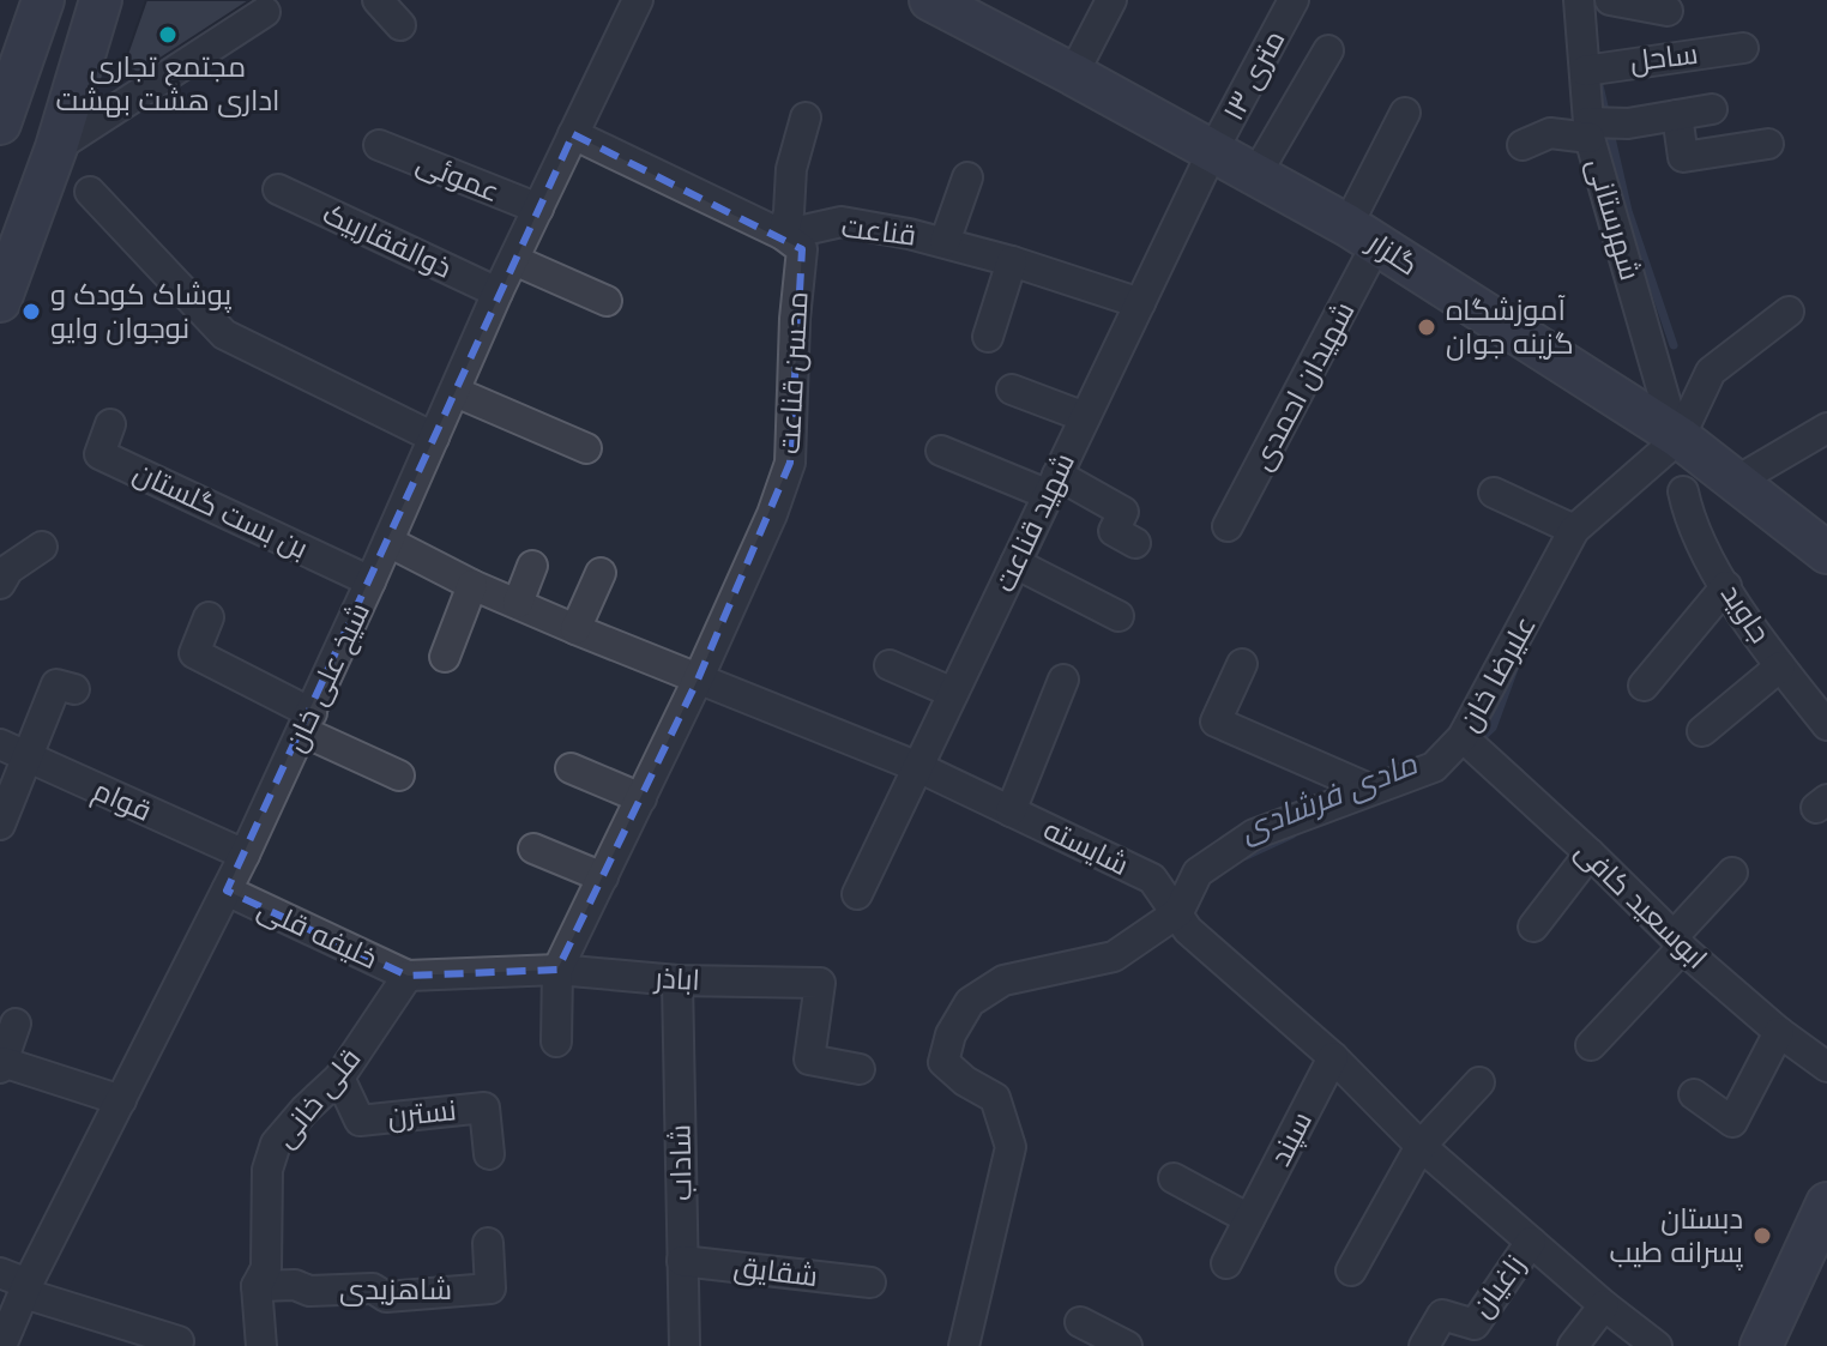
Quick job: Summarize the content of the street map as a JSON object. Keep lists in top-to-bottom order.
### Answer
{
  "streets": {
    "main road": ["گلزار"],
    "street": [
      "ساحل",
      "۱۳ متری",
      "عموئی",
      "شهرستانی",
      "قناعت",
      "ذوالفقاربیک",
      "محسن قناعت",
      "شهیدان احمدی",
      "بن بست گلستان",
      "شهید قناعت",
      "جاوید",
      "علیرضا خان",
      "شیخ علی خان",
      "قوام",
      "شایسته",
      "ابوسعید کافی",
      "خلیفه قلی",
      "اباذر",
      "قلی خانی",
      "نسترن",
      "سپند",
      "شاداب",
      "شقایق",
      "زاغیان",
      "شاهزیدی"
    ]
  },
  "crossings": [
    ["ساحل", "شهرستانی"],
    ["۱۳ متری", "گلزار"],
    ["۱۳ متری", "شهید قناعت"],
    ["عموئی", "شیخ علی خان"],
    ["شهرستانی", "گلزار"],
    ["شهرستانی", "علیرضا خان"],
    ["قناعت", "محسن قناعت"],
    ["قناعت", "شهید قناعت"],
    ["ذوالفقاربیک", "شیخ علی خان"],
    ["گلزار", "شهیدان احمدی"],
    ["گلزار", "شهید قناعت"],
    ["گلزار", "علیرضا خان"],
    ["محسن قناعت", "شایسته"],
    ["بن بست گلستان", "شیخ علی خان"],
    ["شهید قناعت", "شایسته"],
    ["علیرضا خان", "شایسته"],
    ["علیرضا خان", "ابوسعید کافی"],
    ["شیخ علی خان", "قوام"],
    ["شیخ علی خان", "شایسته"],
    ["شیخ علی خان", "خلیفه قلی"],
    ["شایسته", "سپند"],
    ["شایسته", "زاغیان"],
    ["خلیفه قلی", "اباذر"],
    ["خلیفه قلی", "قلی خانی"],
    ["اباذر", "قلی خانی"],
    ["اباذر", "شاداب"],
    ["قلی خانی", "نسترن"],
    ["قلی خانی", "شاهزیدی"],
    ["شاداب", "شقایق"]
  ],
  "water": ["مادی فرشادی"],
  "places": [
    "مجتمع تجاری اداری هشت بهشت",
    "پوشاک کودک و نوجوان وایو",
    "آموزشگاه گزینه جوان",
    "دبستان پسرانه طیب"
  ]
}
